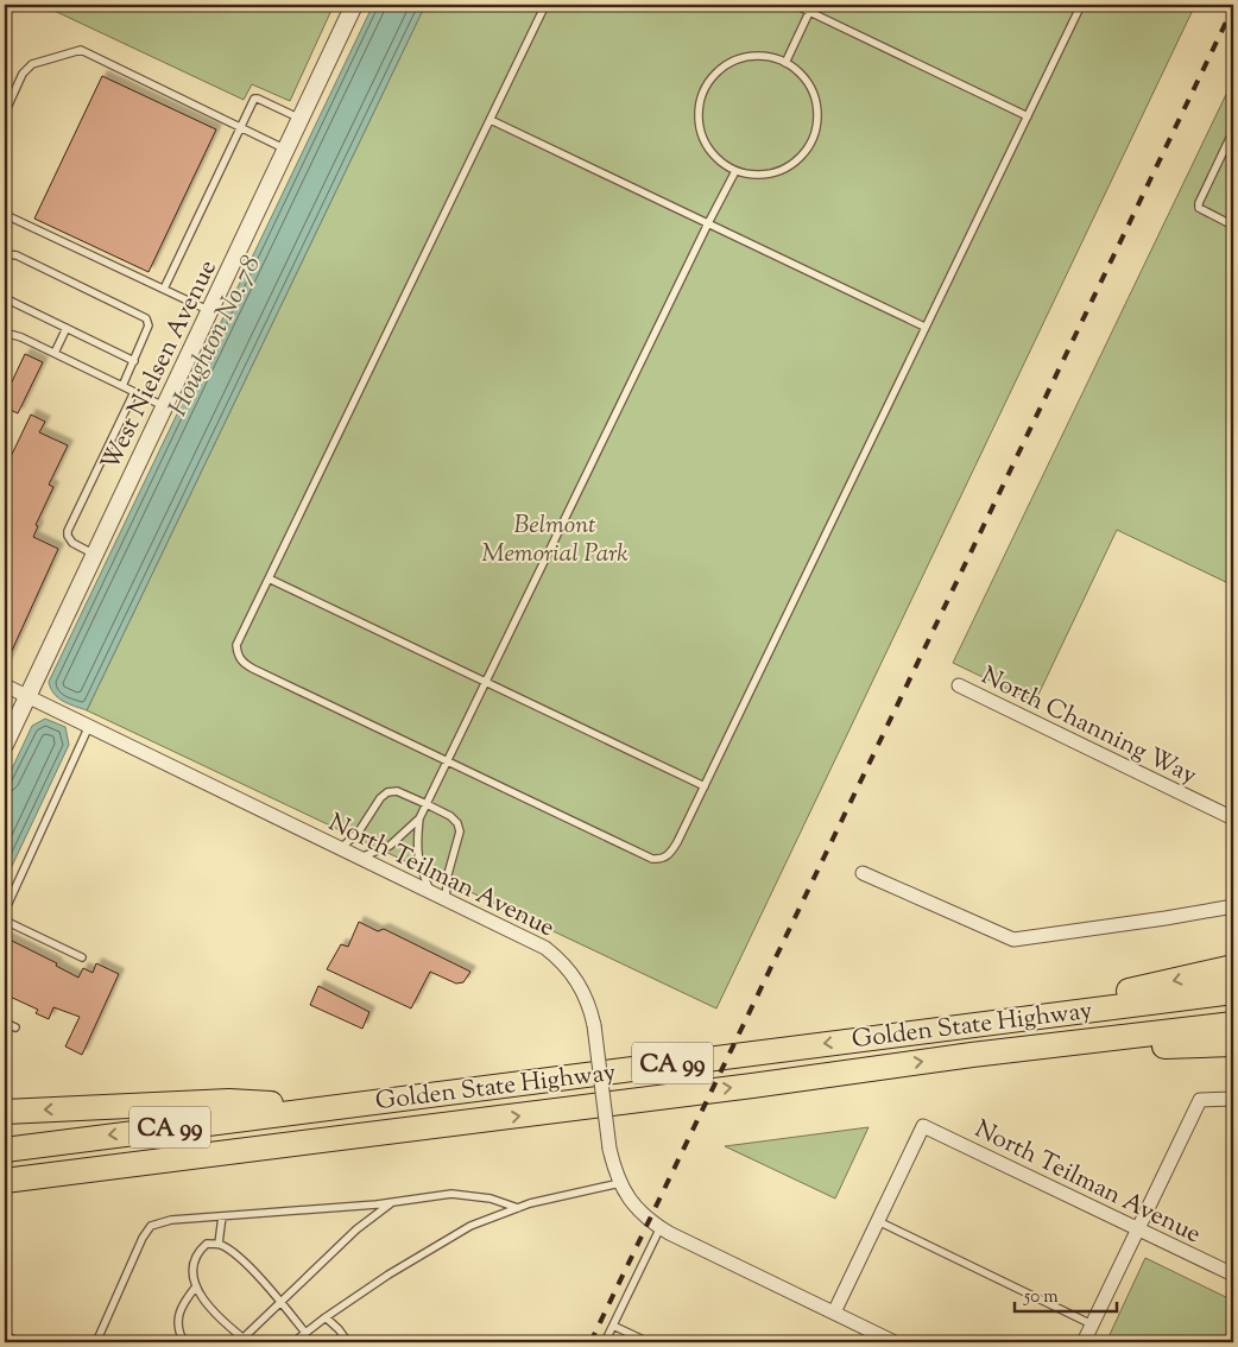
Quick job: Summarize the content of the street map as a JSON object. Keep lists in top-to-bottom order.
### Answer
{
  "streets": {
    "highway": ["Golden State Highway", "CA 99"],
    "street": ["West Nielsen Avenue", "North Channing Way", "North Teilman Avenue"]
  },
  "crossings": [
    ["West Nielsen Avenue", "North Teilman Avenue"]
  ],
  "water": ["Houghton No. 78"],
  "parks": ["Belmont Memorial Park"],
  "scale_bar": "50 m"
}
